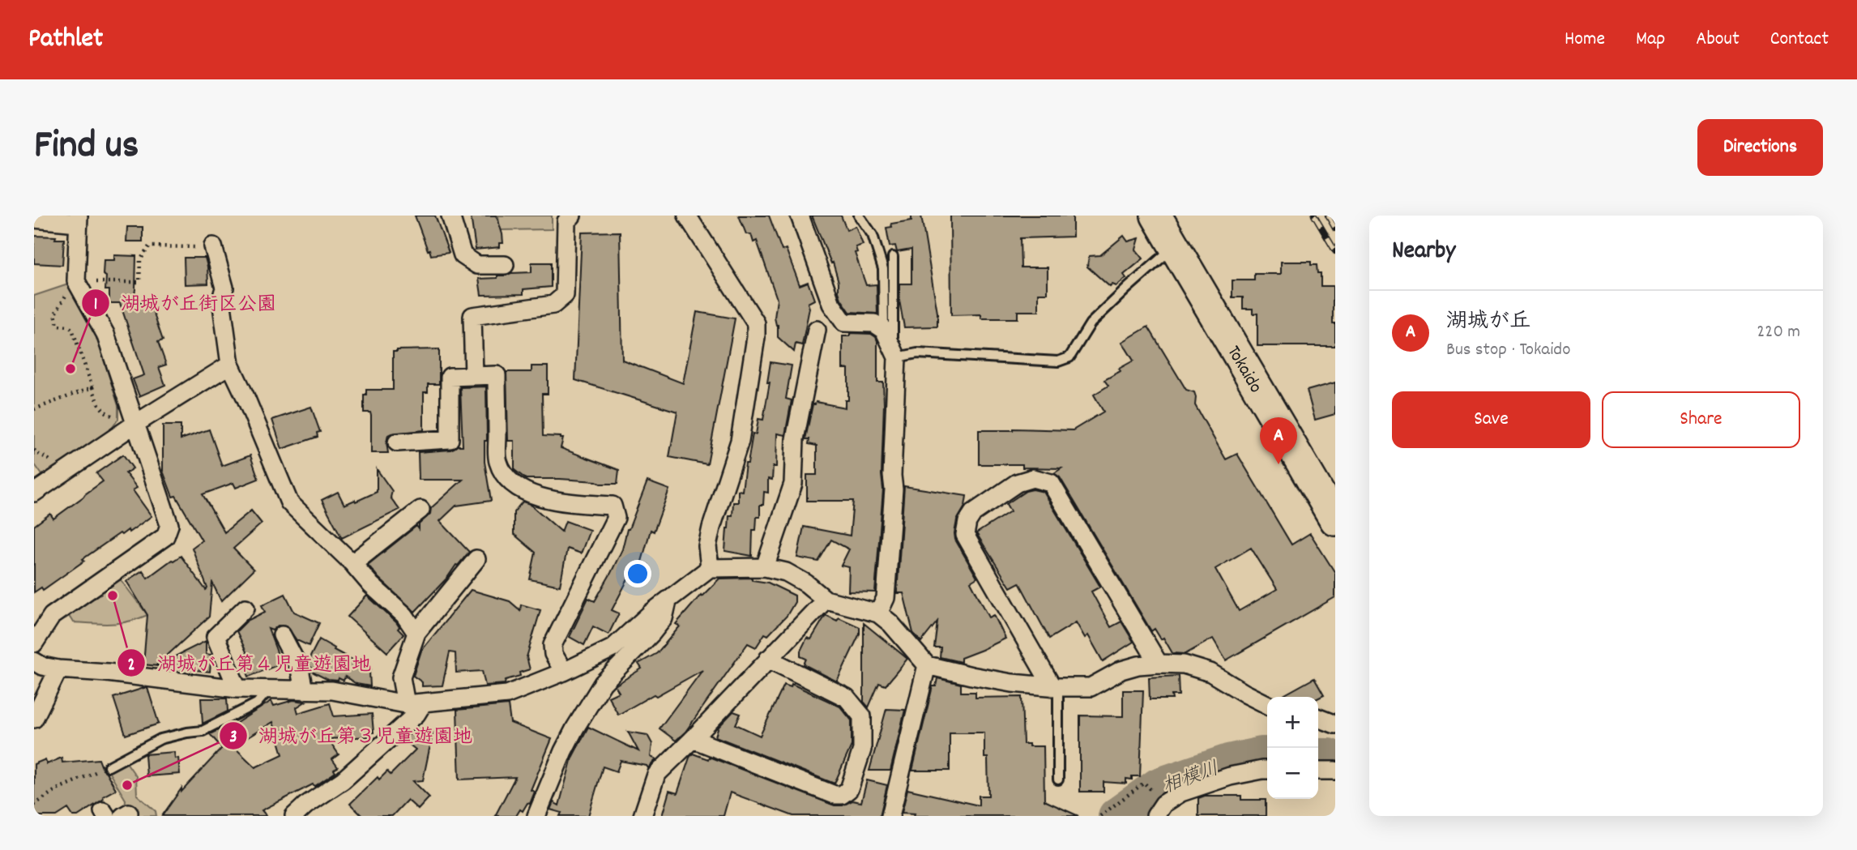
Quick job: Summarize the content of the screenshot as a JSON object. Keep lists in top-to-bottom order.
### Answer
{
  "streets": {
    "highway": ["Tokaido"]
  },
  "water": ["相模川"],
  "places": ["湖城が丘街区公園", "湖城が丘第４児童遊園地", "湖城が丘第３児童遊園地"],
  "page": {
    "header": "Pathlet",
    "nav": [
      "Home",
      "Map",
      "About",
      "Contact"
    ],
    "title": "Find us",
    "buttons": [
      "Directions",
      ["Save", "Share"]
    ],
    "heading": "Nearby",
    "list": [
      {
        "mark": "A",
        "name": "湖城が丘",
        "note": "Bus stop · Tokaido",
        "value": "220 m"
      }
    ],
    "pins": "A",
    "map_buttons": ["+", "−"]
  }
}
